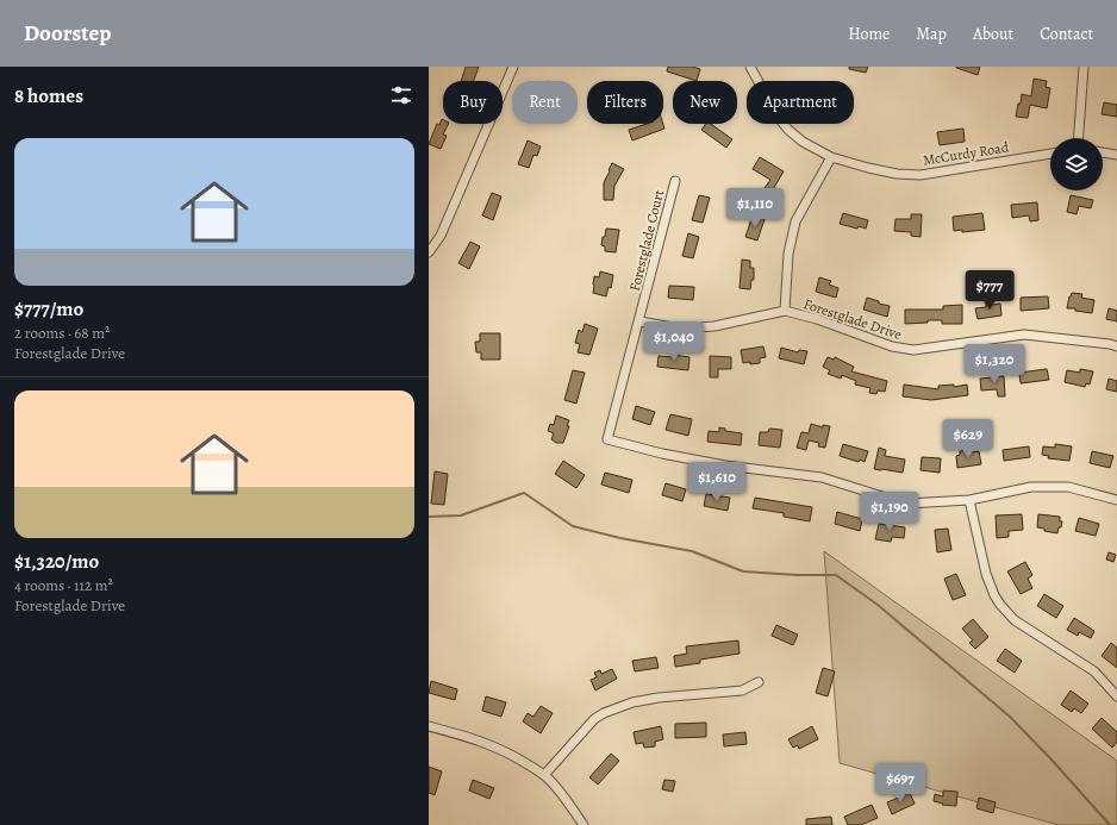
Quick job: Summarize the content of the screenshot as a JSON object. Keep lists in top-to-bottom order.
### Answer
{
  "streets": {
    "street": ["McCurdy Road", "Forestglade Court", "Forestglade Drive"]
  },
  "crossings": [
    ["Forestglade Court", "Forestglade Drive"]
  ],
  "page": {
    "header": "Doorstep",
    "nav": [
      "Home",
      "Map",
      "About",
      "Contact"
    ],
    "heading": "8 homes",
    "chip": [
      "Buy",
      "Rent",
      "Filters",
      "New",
      "Apartment"
    ],
    "list": [
      {
        "name": "$777/mo",
        "note": "2 rooms · 68 m² · Forestglade Drive"
      },
      {
        "name": "$1,320/mo",
        "note": "4 rooms · 112 m² · Forestglade Drive"
      }
    ],
    "price": [
      "$1,110",
      "$777",
      "$1,040",
      "$1,320",
      "$629",
      "$1,610",
      "$1,190",
      "$697"
    ]
  }
}
